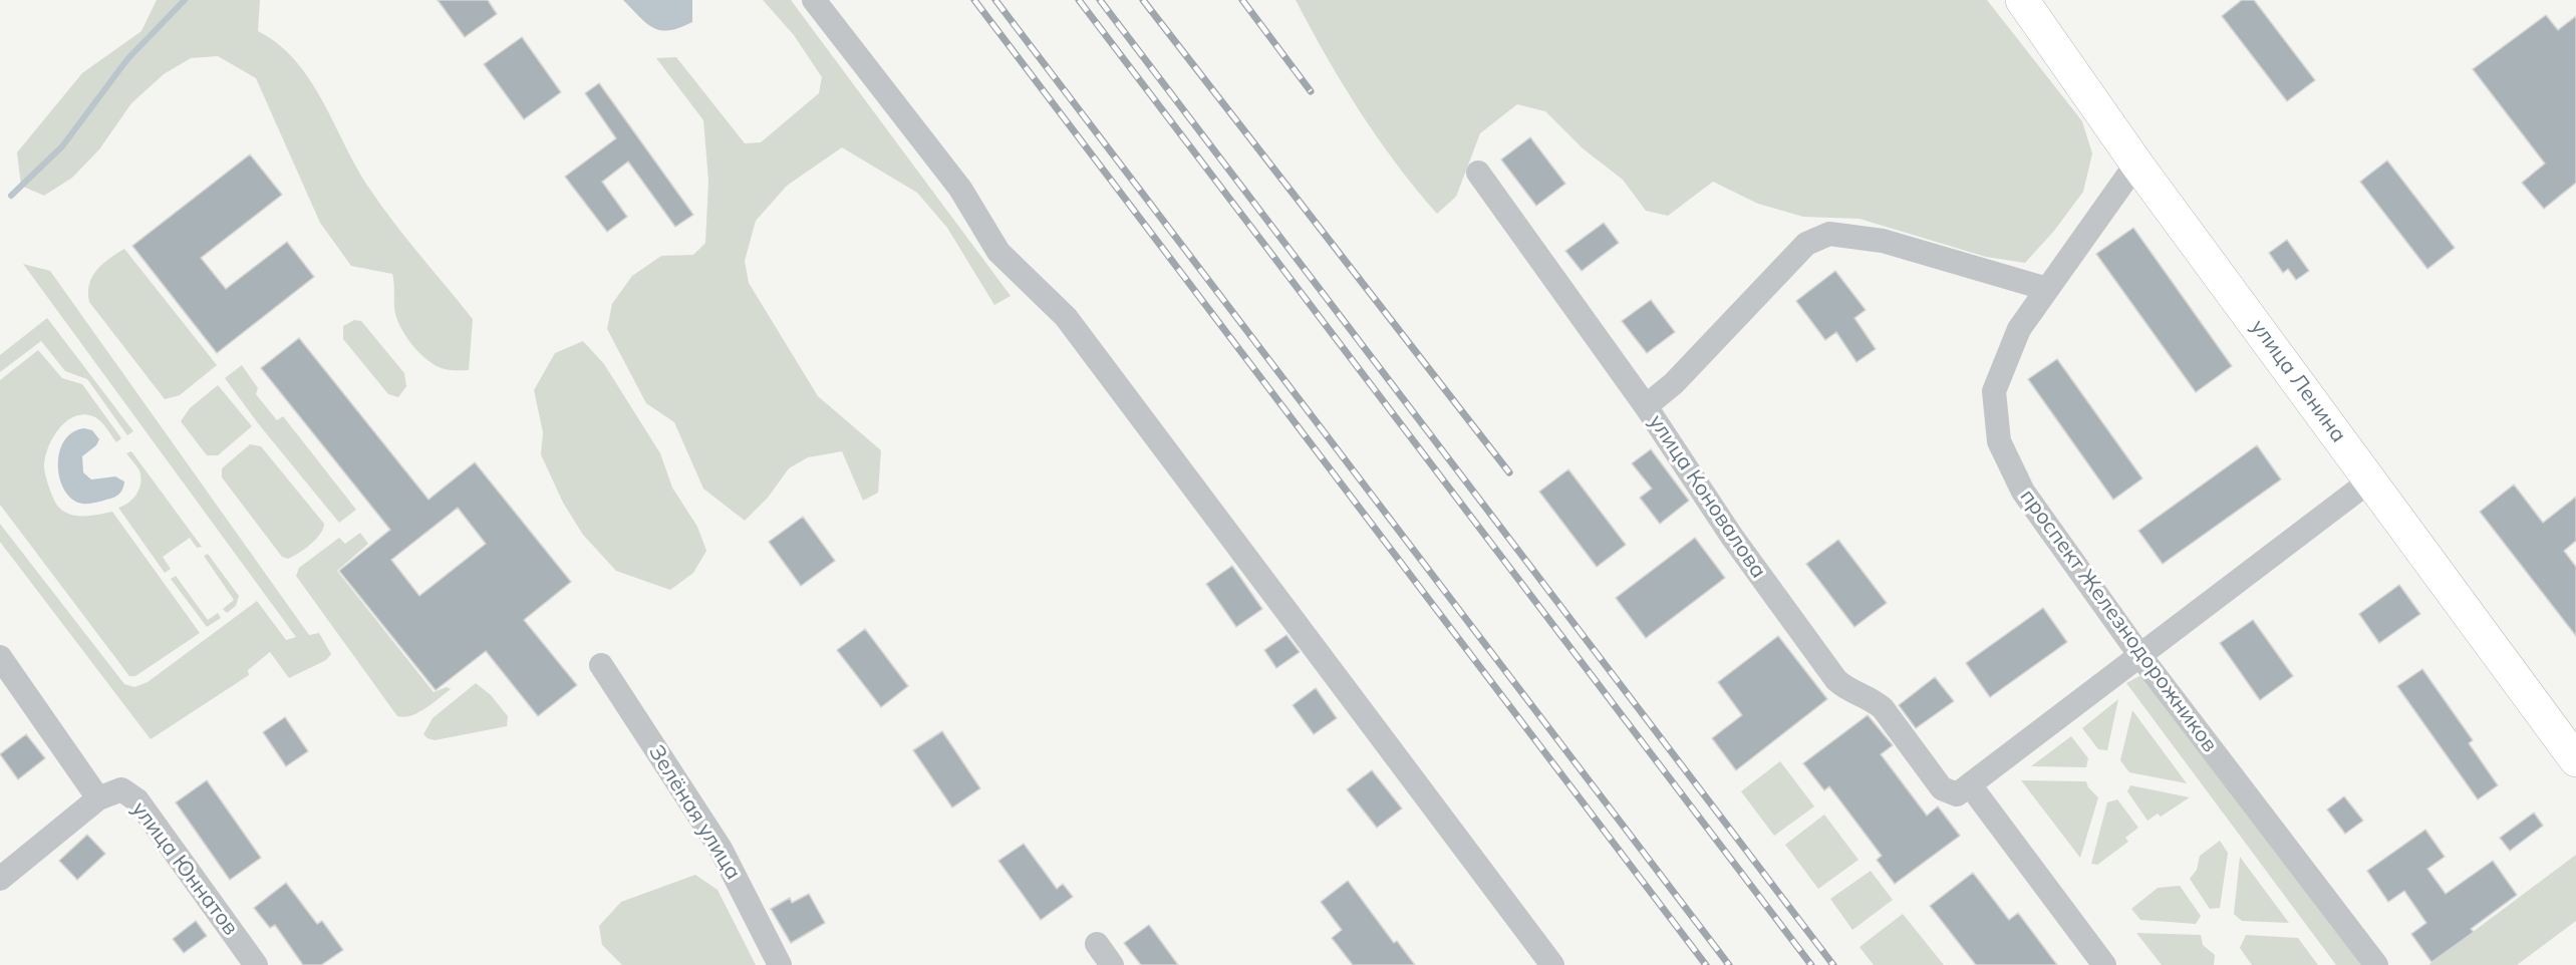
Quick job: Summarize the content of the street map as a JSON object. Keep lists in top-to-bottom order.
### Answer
{
  "streets": {
    "street": [
      "улица Ленина",
      "улица Коновалова",
      "проспект Железнодорожников",
      "Зелёная улица",
      "улица Юннатов"
    ]
  },
  "crossings": [
    ["улица Ленина", "проспект Железнодорожников"]
  ]
}
